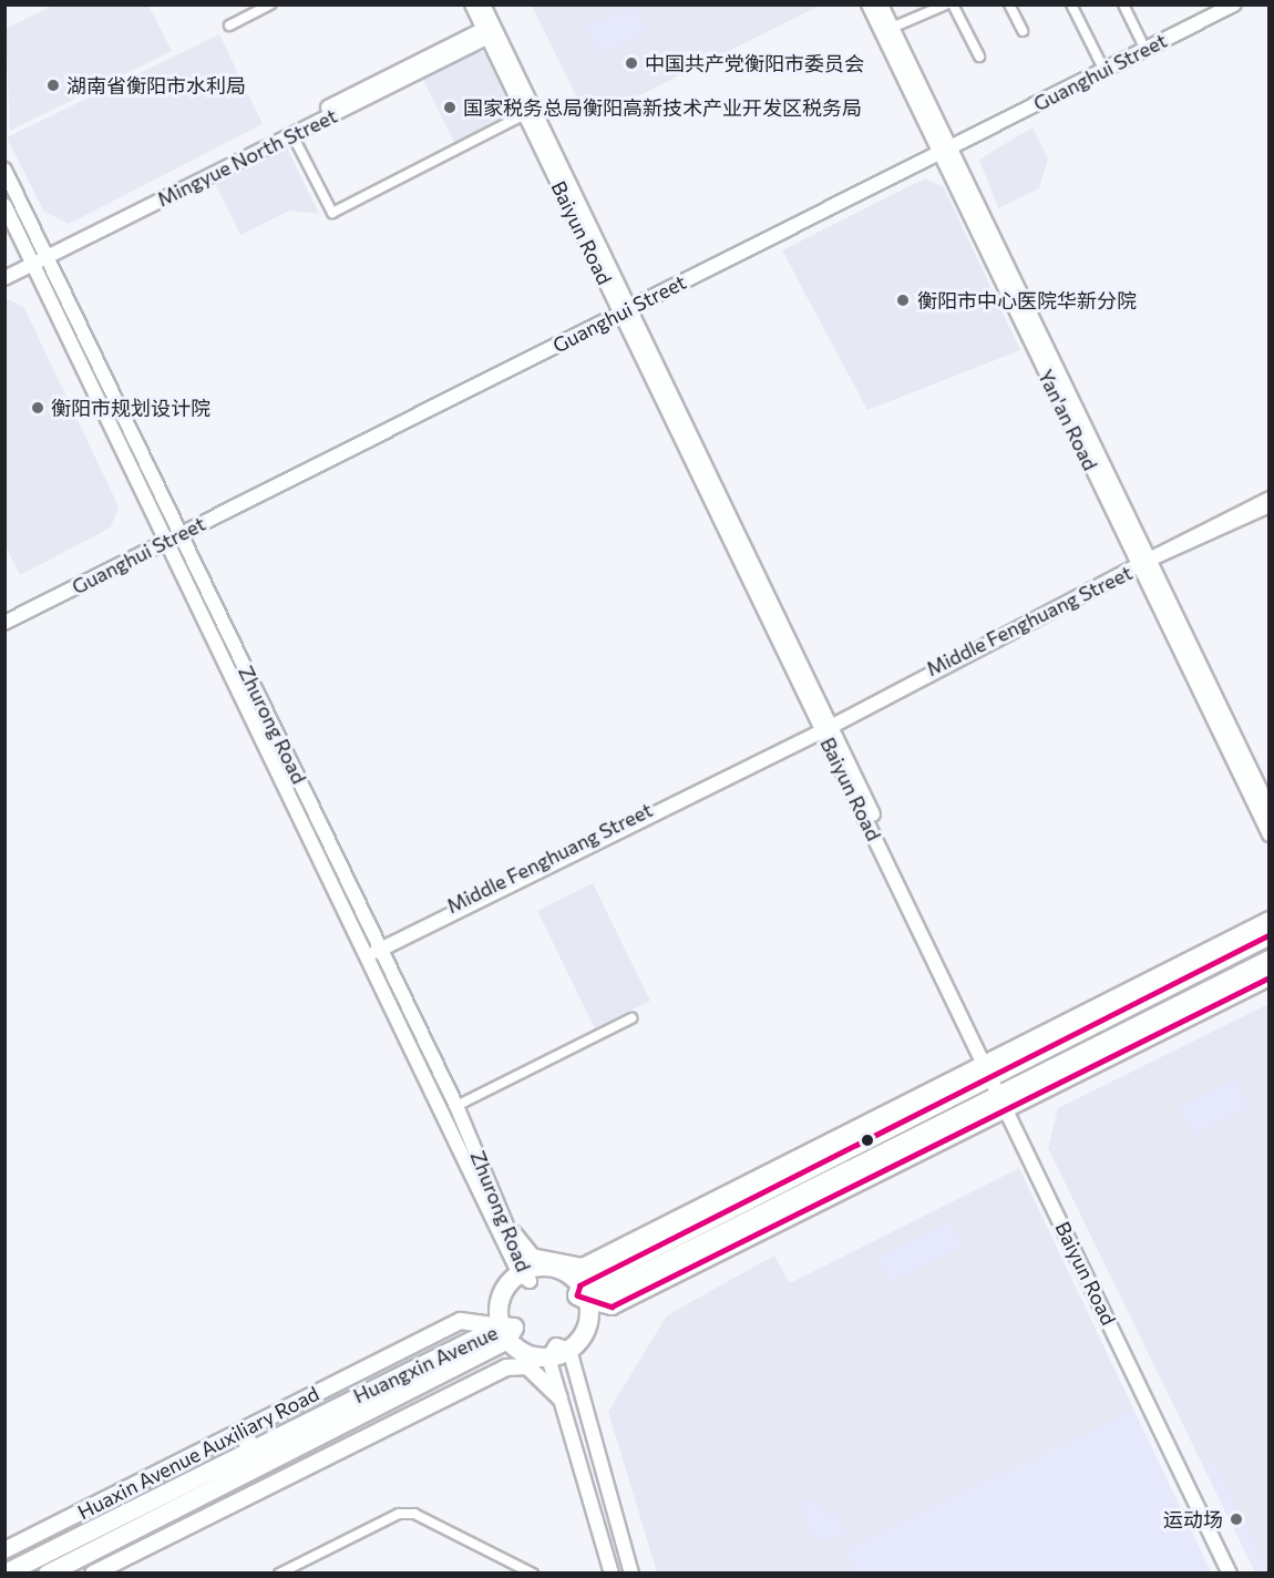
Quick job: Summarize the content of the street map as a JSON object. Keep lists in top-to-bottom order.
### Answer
{
  "streets": {
    "highway": ["Huangxin Avenue"],
    "main road": [
      "Guanghui Street",
      "Mingyue North Street",
      "Baiyun Road",
      "Yan'an Road",
      "Middle Fenghuang Street",
      "Zhurong Road",
      "Huaxin Avenue Auxiliary Road"
    ]
  },
  "crossings": [
    ["Guanghui Street", "Baiyun Road"],
    ["Guanghui Street", "Yan'an Road"],
    ["Guanghui Street", "Zhurong Road"],
    ["Mingyue North Street", "Baiyun Road"],
    ["Mingyue North Street", "Zhurong Road"],
    ["Baiyun Road", "Middle Fenghuang Street"],
    ["Yan'an Road", "Middle Fenghuang Street"],
    ["Middle Fenghuang Street", "Zhurong Road"],
    ["Zhurong Road", "Huangxin Avenue"],
    ["Huangxin Avenue", "Huaxin Avenue Auxiliary Road"]
  ],
  "places": [
    "中国共产党衡阳市委员会",
    "湖南省衡阳市水利局",
    "国家税务总局衡阳高新技术产业开发区税务局",
    "衡阳市中心医院华新分院",
    "衡阳市规划设计院",
    "运动场"
  ]
}
